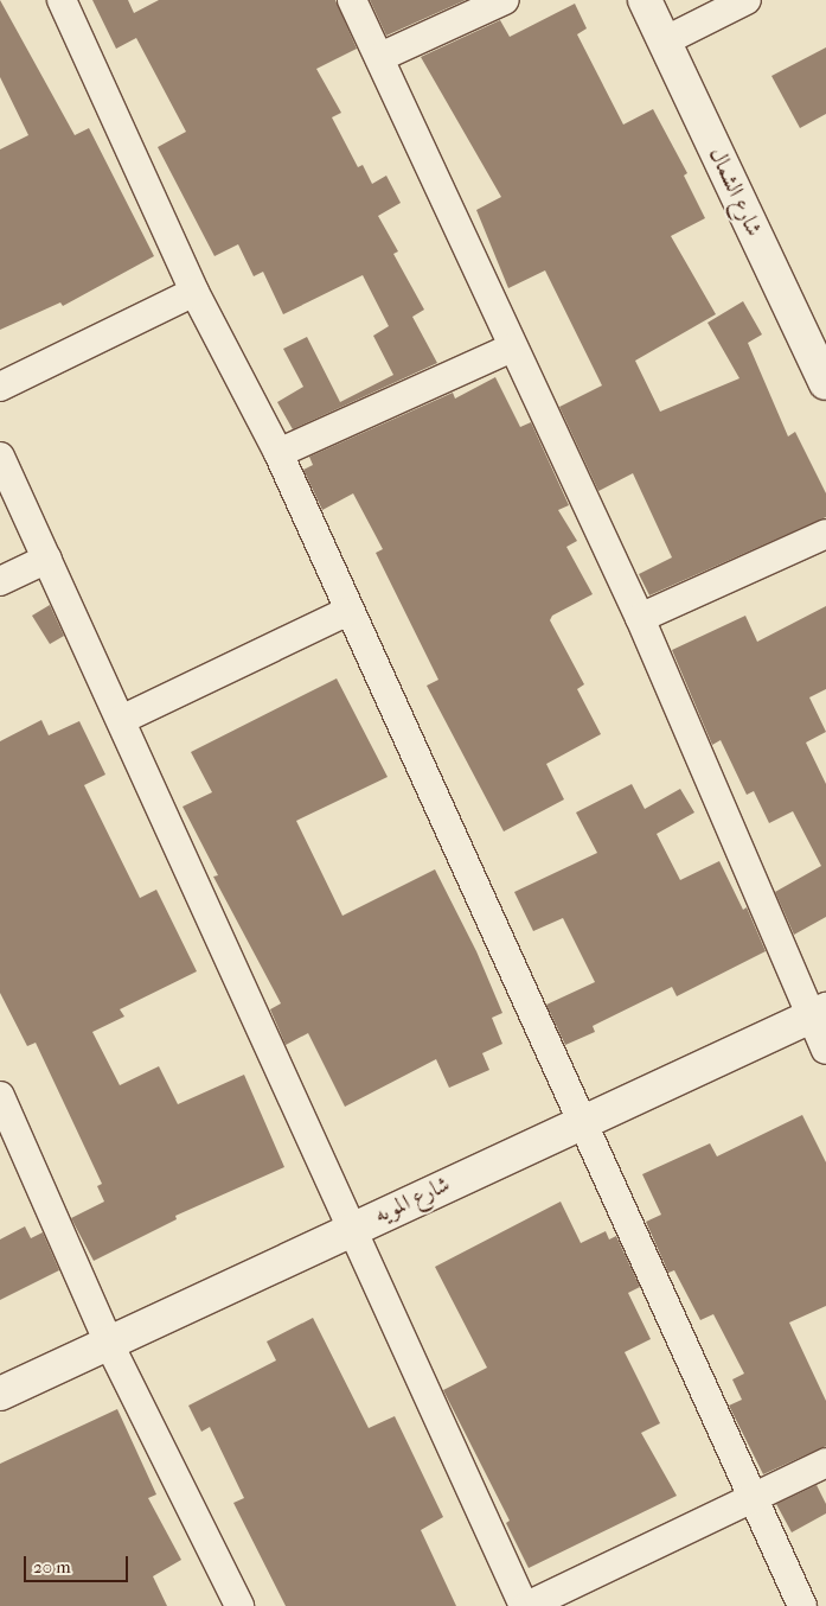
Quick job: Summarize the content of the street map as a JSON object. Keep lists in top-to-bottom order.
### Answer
{
  "streets": {
    "street": ["شارع الشمال", "شارع المويه"]
  },
  "scale_bar": "20 m"
}
